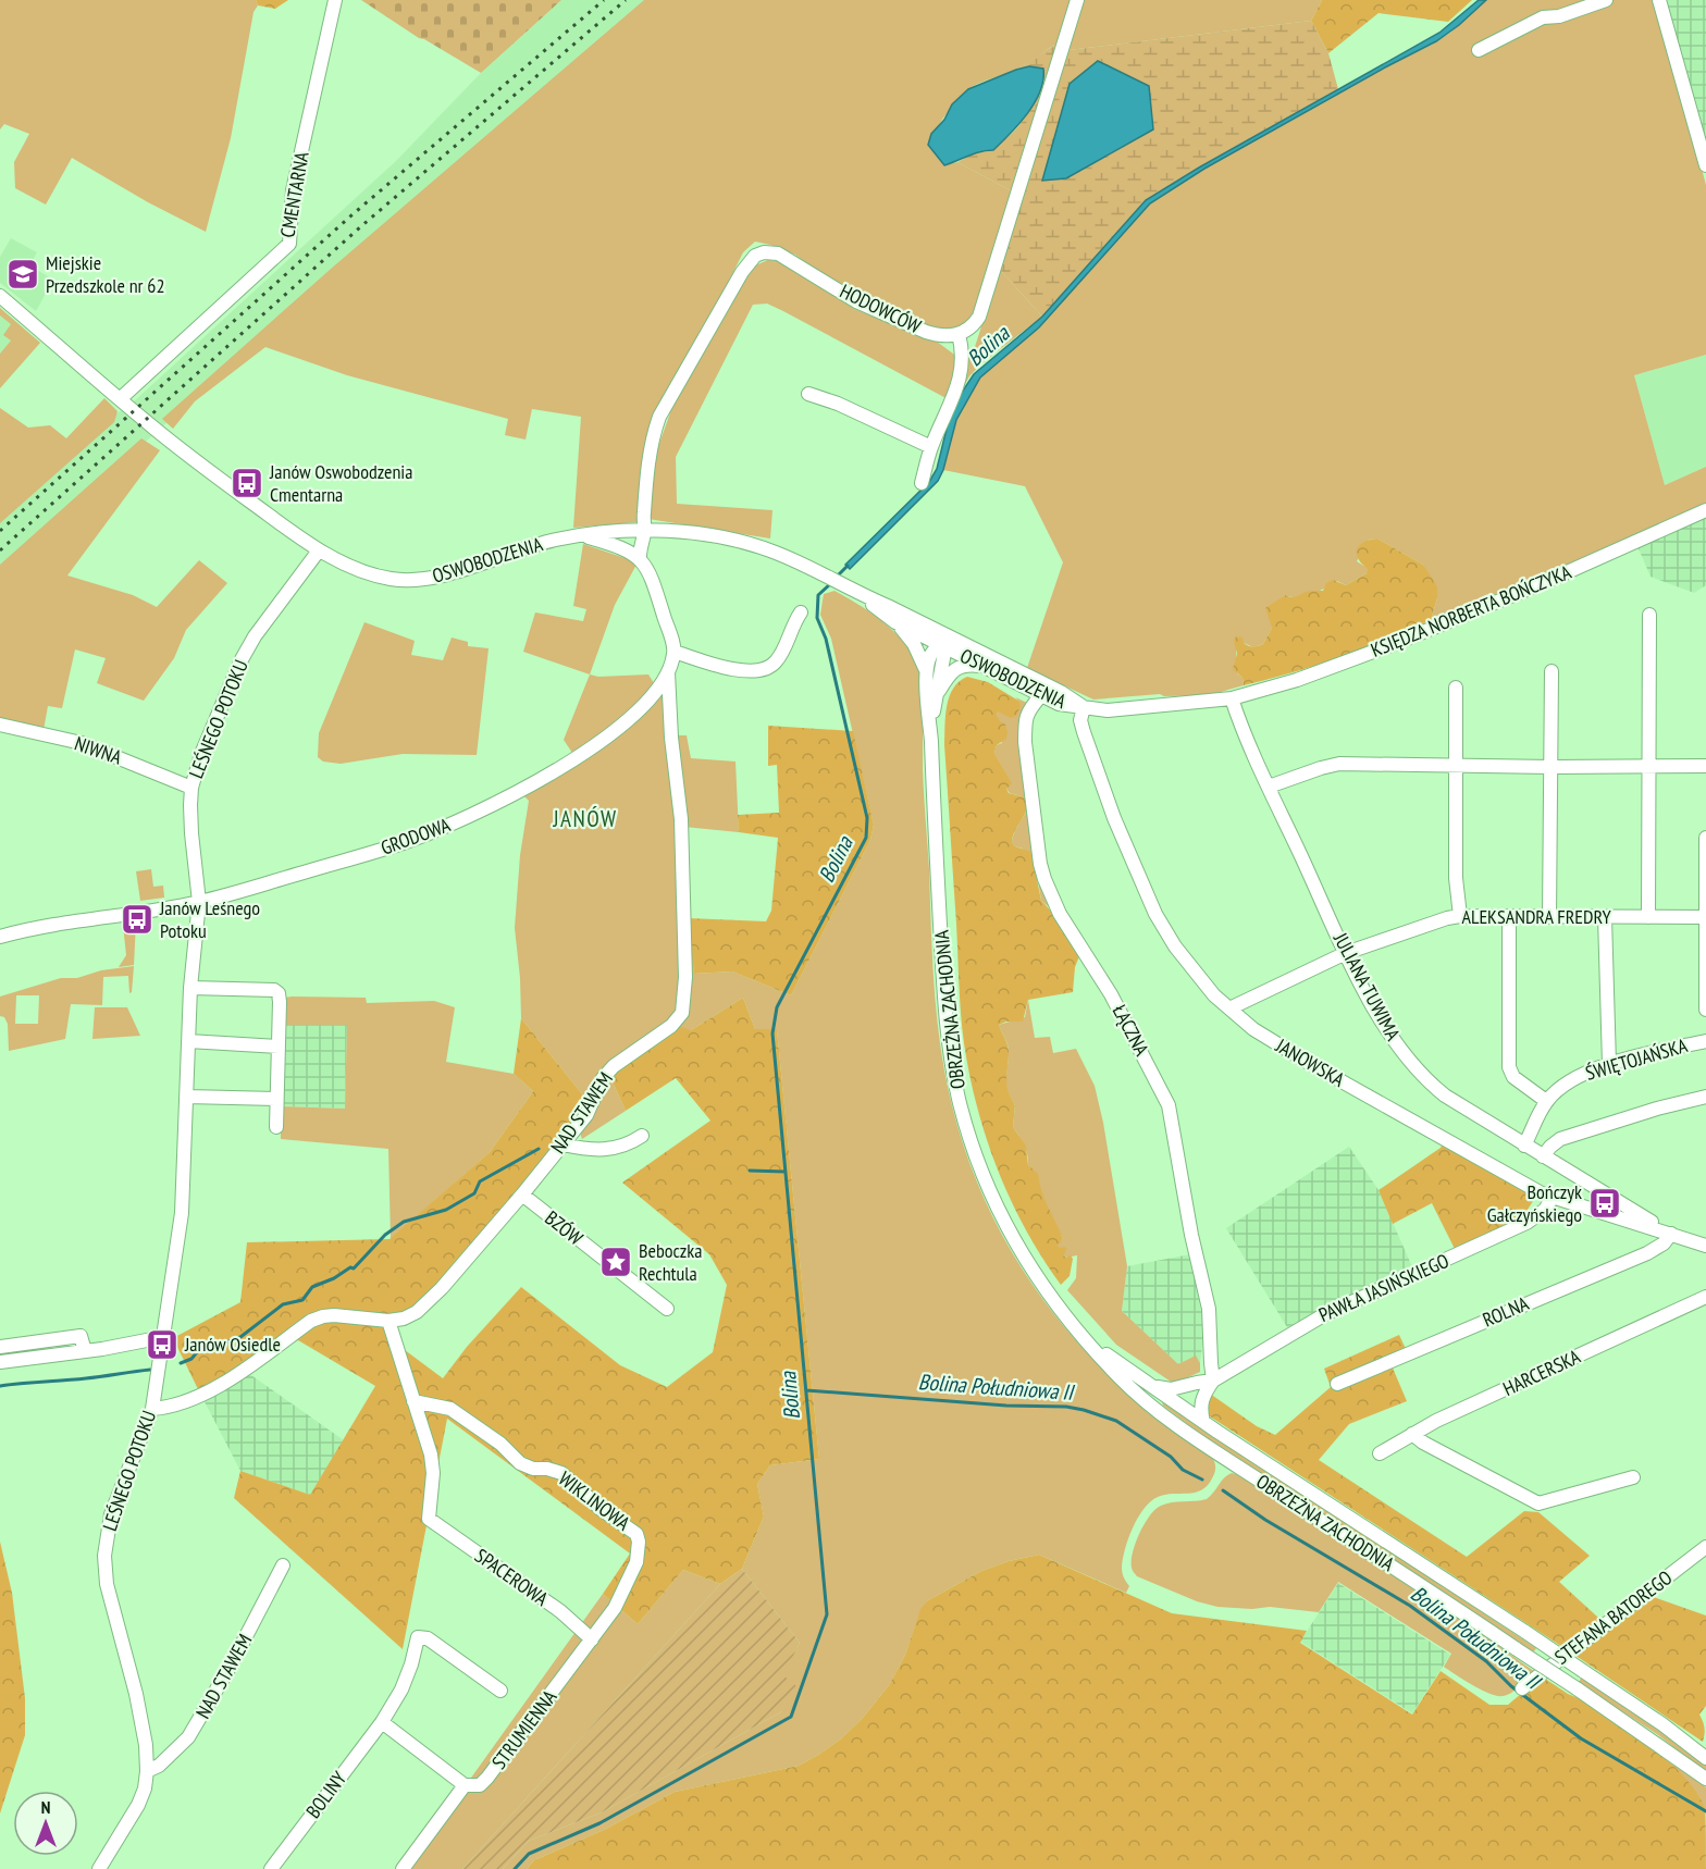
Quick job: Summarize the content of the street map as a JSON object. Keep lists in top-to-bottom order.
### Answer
{
  "streets": {
    "street": [
      "CMENTARNA",
      "HODOWCÓW",
      "OSWOBODZENIA",
      "KSIĘDZA NORBERTA BOŃCZYKA",
      "LEŚNEGO POTOKU",
      "NIWNA",
      "GRODOWA",
      "ALEKSANDRA FREDRY",
      "JULIANA TUWIMA",
      "OBRZEŻNA ZACHODNIA",
      "ŁĄCZNA",
      "ŚWIĘTOJAŃSKA",
      "JANOWSKA",
      "NAD STAWEM",
      "BZÓW",
      "PAWŁA JASIŃSKIEGO",
      "ROLNA",
      "HARCERSKA",
      "WIKLINOWA",
      "SPACEROWA",
      "STEFANA BATOREGO",
      "STRUMIENNA",
      "BOLINY"
    ]
  },
  "crossings": [
    ["CMENTARNA", "OSWOBODZENIA"],
    ["HODOWCÓW", "OSWOBODZENIA"],
    ["OSWOBODZENIA", "KSIĘDZA NORBERTA BOŃCZYKA"],
    ["OSWOBODZENIA", "LEŚNEGO POTOKU"],
    ["OSWOBODZENIA", "JULIANA TUWIMA"],
    ["OSWOBODZENIA", "OBRZEŻNA ZACHODNIA"],
    ["OSWOBODZENIA", "ŁĄCZNA"],
    ["OSWOBODZENIA", "JANOWSKA"],
    ["KSIĘDZA NORBERTA BOŃCZYKA", "JULIANA TUWIMA"],
    ["LEŚNEGO POTOKU", "NIWNA"],
    ["LEŚNEGO POTOKU", "GRODOWA"],
    ["LEŚNEGO POTOKU", "NAD STAWEM"],
    ["GRODOWA", "NAD STAWEM"],
    ["ALEKSANDRA FREDRY", "JULIANA TUWIMA"],
    ["ALEKSANDRA FREDRY", "JANOWSKA"],
    ["JULIANA TUWIMA", "ŚWIĘTOJAŃSKA"],
    ["JULIANA TUWIMA", "JANOWSKA"],
    ["JULIANA TUWIMA", "ROLNA"],
    ["OBRZEŻNA ZACHODNIA", "PAWŁA JASIŃSKIEGO"],
    ["ŁĄCZNA", "PAWŁA JASIŃSKIEGO"],
    ["JANOWSKA", "PAWŁA JASIŃSKIEGO"],
    ["JANOWSKA", "ROLNA"],
    ["NAD STAWEM", "BZÓW"],
    ["WIKLINOWA", "SPACEROWA"],
    ["WIKLINOWA", "STRUMIENNA"],
    ["SPACEROWA", "STRUMIENNA"]
  ],
  "districts": ["JANÓW"],
  "water": ["Bolina", "Bolina Południowa II"],
  "places": {
    "school or university": ["Miejskie Przedszkole nr 62"],
    "bus stop": [
      "Janów Oswobodzenia Cmentarna",
      "Janów Leśnego Potoku",
      "Bończyk Gałczyńskiego",
      "Janów Osiedle"
    ],
    "place": ["Beboczka Rechtula"]
  },
  "north": "top"
}
